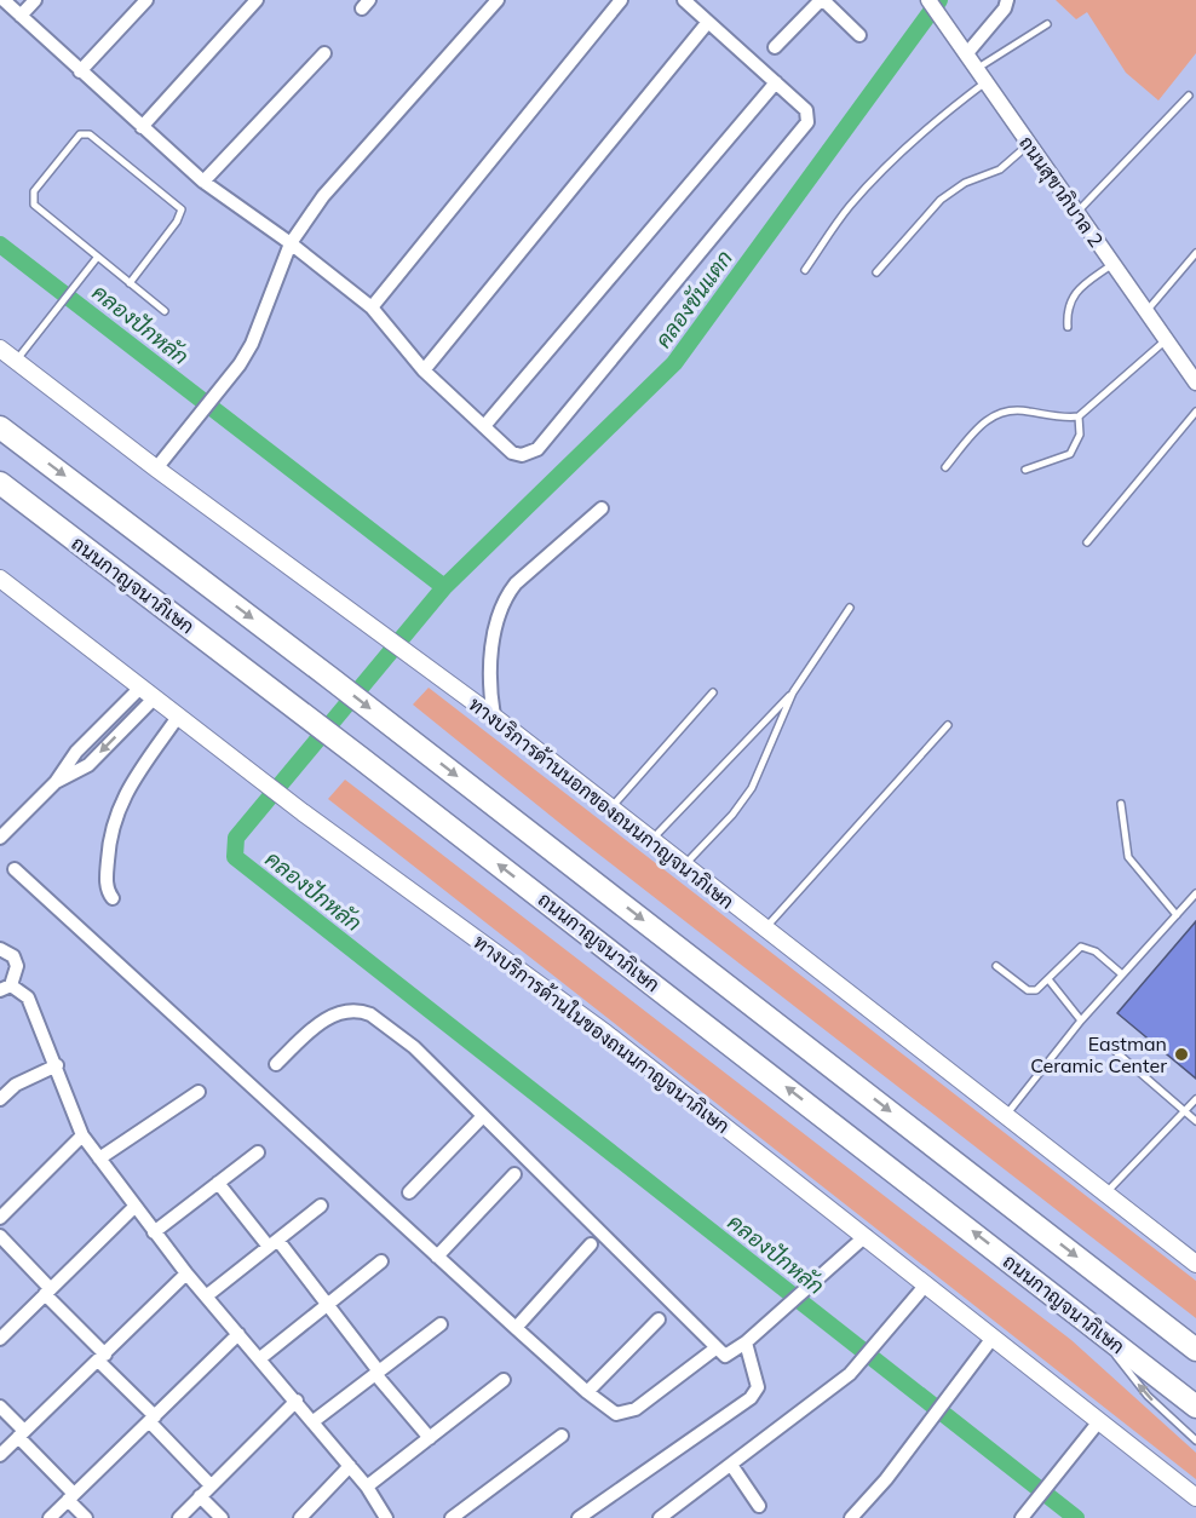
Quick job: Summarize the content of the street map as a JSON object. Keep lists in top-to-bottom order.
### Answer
{
  "streets": {
    "highway": ["ถนนกาญจนาภิเษก"],
    "main road": ["ทางบริการด้านนอกของถนนกาญจนาภิเษก", "ทางบริการด้านในของถนนกาญจนาภิเษก"],
    "street": ["ถนนสุขาภิบาล 2"]
  },
  "water": ["คลองขันแตก", "คลองปักหลัก"],
  "places": ["Eastman Ceramic Center"]
}
